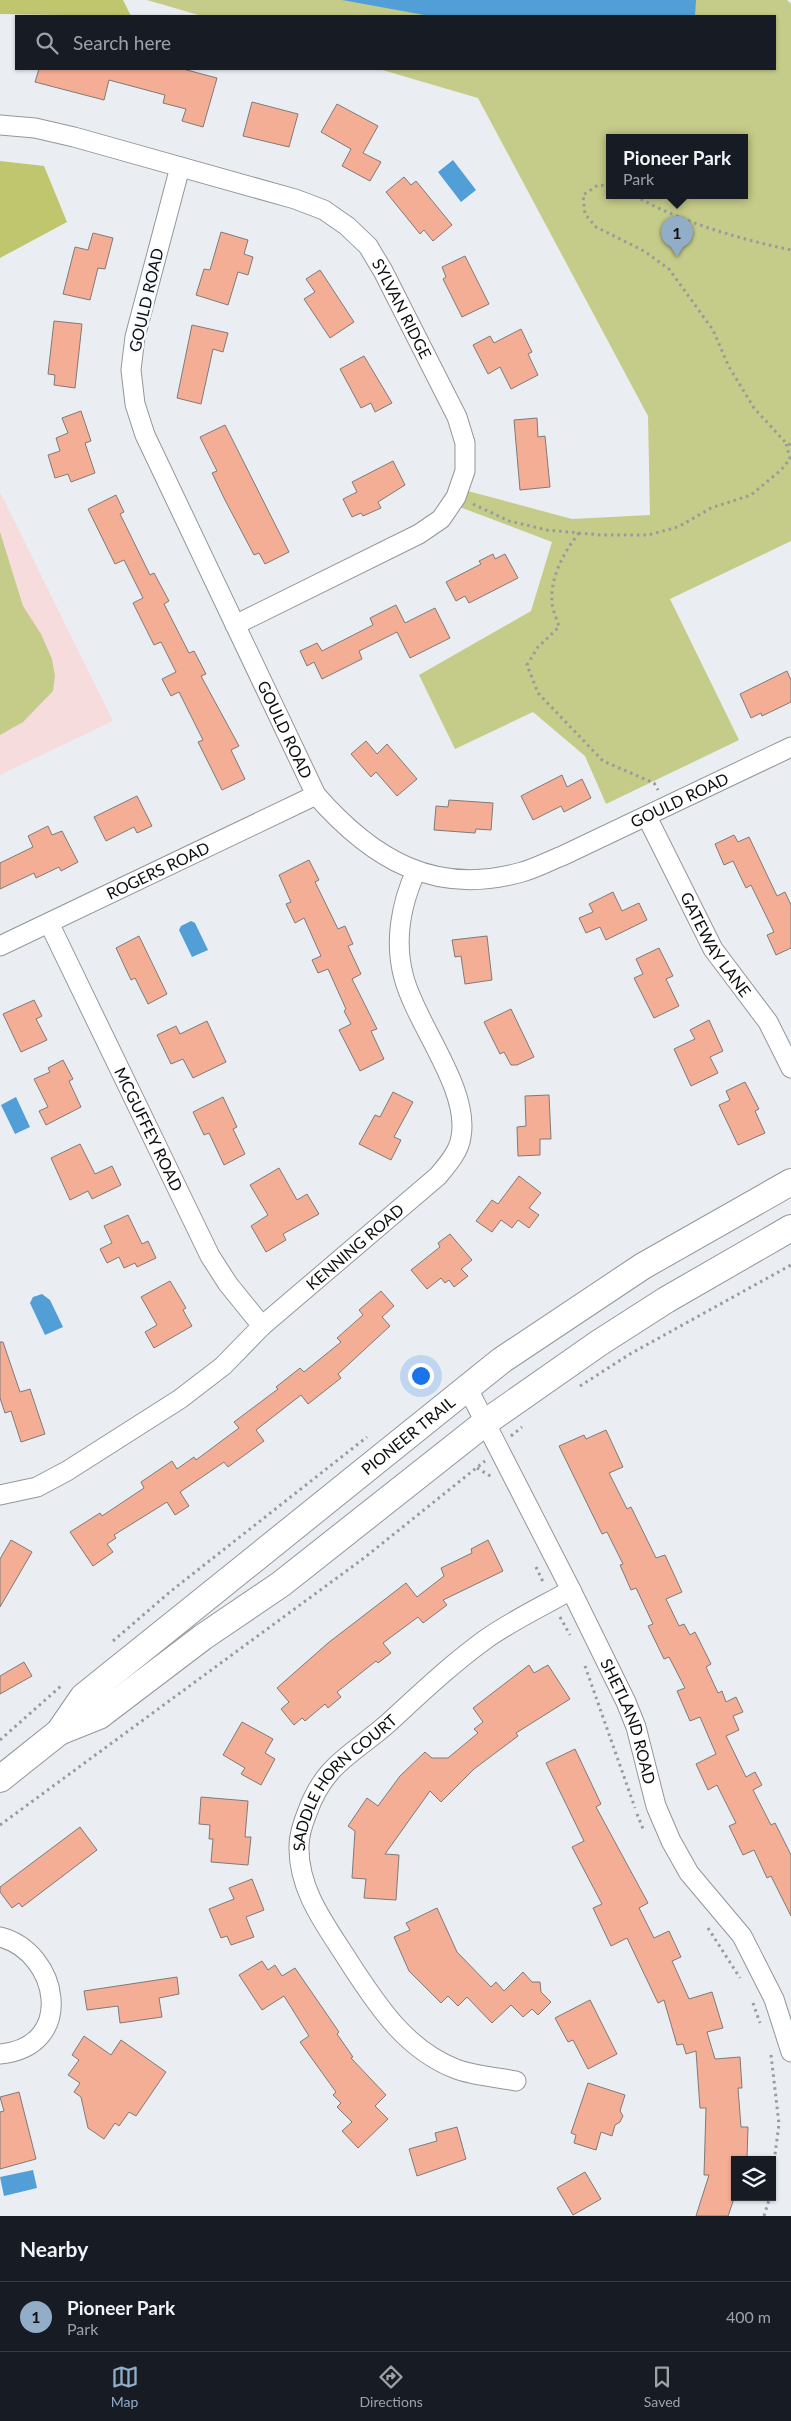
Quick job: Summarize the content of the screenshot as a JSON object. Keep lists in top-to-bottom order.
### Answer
{
  "streets": {
    "main road": ["PIONEER TRAIL"],
    "street": [
      "GOULD ROAD",
      "SYLVAN RIDGE",
      "ROGERS ROAD",
      "GATEWAY LANE",
      "MCGUFFEY ROAD",
      "KENNING ROAD",
      "SHETLAND ROAD",
      "SADDLE HORN COURT"
    ]
  },
  "crossings": [
    ["GOULD ROAD", "SYLVAN RIDGE"],
    ["GOULD ROAD", "ROGERS ROAD"],
    ["GOULD ROAD", "GATEWAY LANE"],
    ["GOULD ROAD", "KENNING ROAD"],
    ["ROGERS ROAD", "MCGUFFEY ROAD"],
    ["MCGUFFEY ROAD", "KENNING ROAD"],
    ["PIONEER TRAIL", "SHETLAND ROAD"],
    ["SHETLAND ROAD", "SADDLE HORN COURT"]
  ],
  "page": {
    "search": "Search here",
    "popup": ["Pioneer Park", "Park"],
    "pins": "1",
    "heading": "Nearby",
    "list": [
      {
        "mark": "1",
        "name": "Pioneer Park",
        "note": "Park",
        "value": "400 m"
      }
    ],
    "nav": ["Map", "Directions", "Saved"]
  }
}
